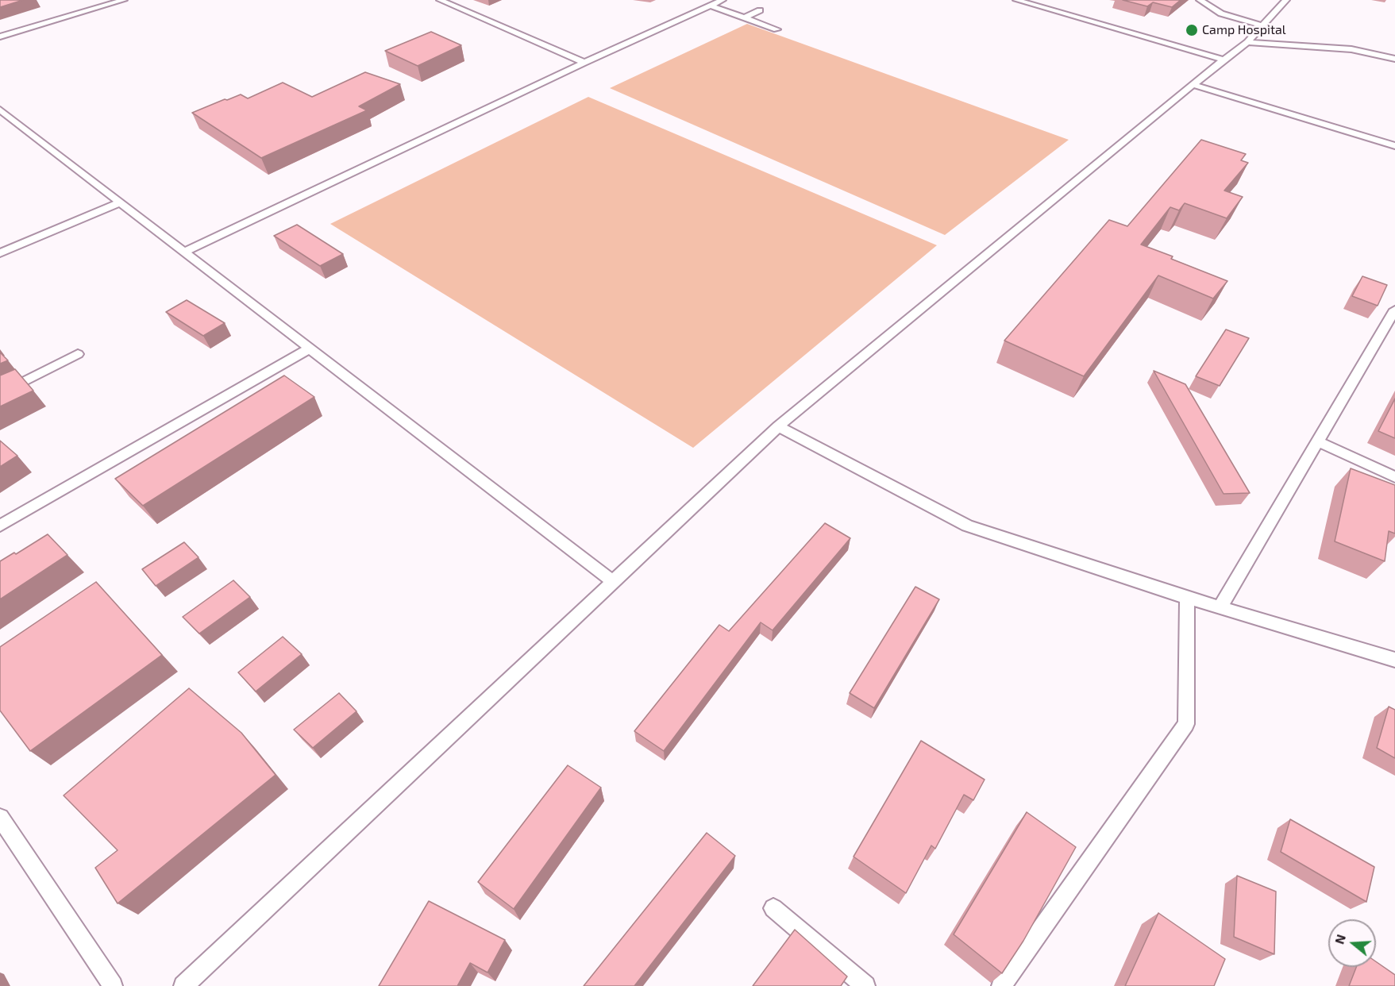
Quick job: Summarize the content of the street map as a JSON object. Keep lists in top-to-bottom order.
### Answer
{
  "places": ["Camp Hospital"],
  "north": "left"
}
